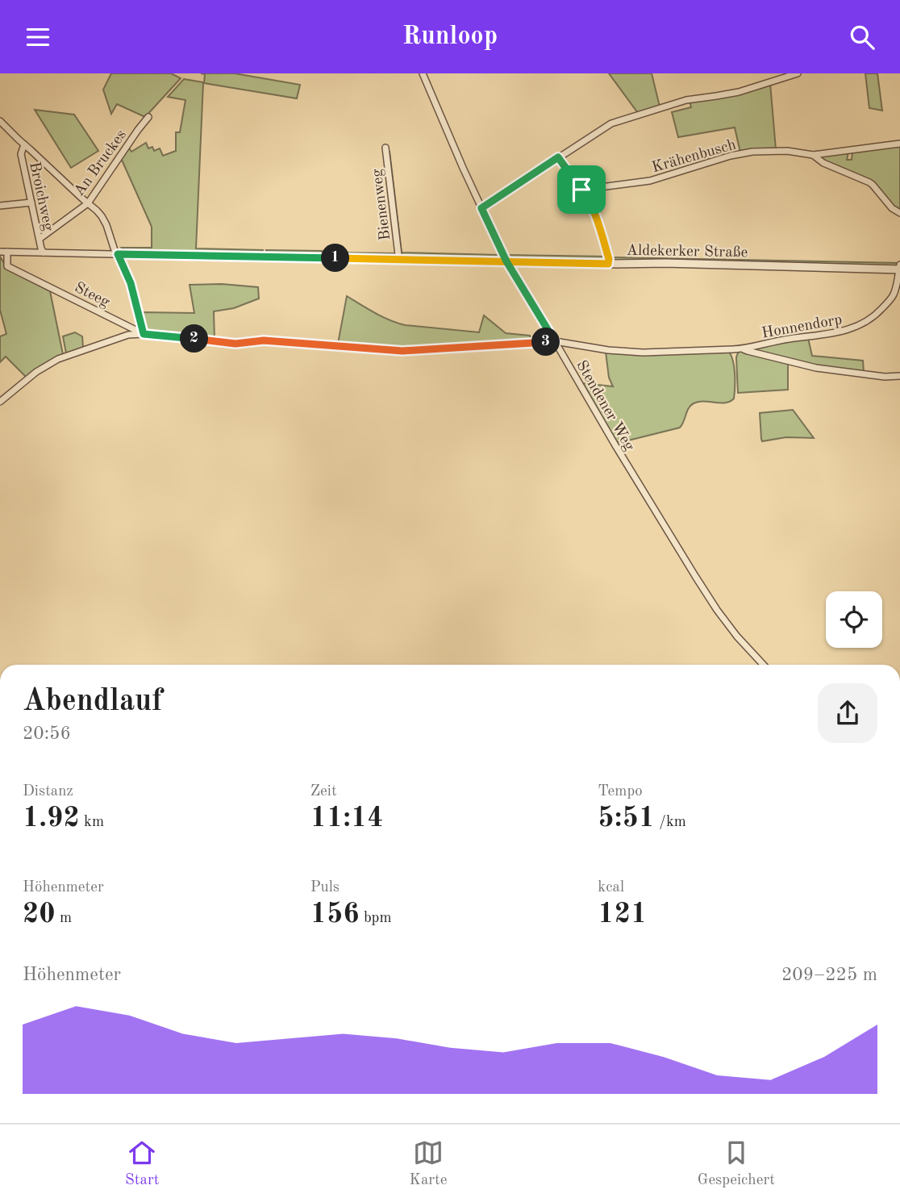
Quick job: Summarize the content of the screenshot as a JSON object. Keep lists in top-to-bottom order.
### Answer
{
  "streets": {
    "street": [
      "Krähenbusch",
      "An Bruckes",
      "Broichweg",
      "Bienenweg",
      "Aldekerker Straße",
      "Steeg",
      "Honnendorp",
      "Stendener Weg"
    ]
  },
  "crossings": [
    ["An Bruckes", "Broichweg"],
    ["Broichweg", "Aldekerker Straße"],
    ["Bienenweg", "Aldekerker Straße"],
    ["Aldekerker Straße", "Steeg"],
    ["Aldekerker Straße", "Honnendorp"],
    ["Aldekerker Straße", "Stendener Weg"],
    ["Steeg", "Honnendorp"],
    ["Steeg", "Stendener Weg"],
    ["Honnendorp", "Stendener Weg"]
  ],
  "page": {
    "header": "Runloop",
    "pins": ["1", "2", "3"],
    "heading": ["Abendlauf", "20:56"],
    "stats": [
      ["Distanz", "1.92 km"],
      ["Zeit", "11:14"],
      ["Tempo", "5:51 /km"],
      ["Höhenmeter", "20 m"],
      ["Puls", "156 bpm"],
      ["kcal", "121"]
    ],
    "chart": ["Höhenmeter", "209–225 m"],
    "tabs": ["Start", "Karte", "Gespeichert"]
  }
}
